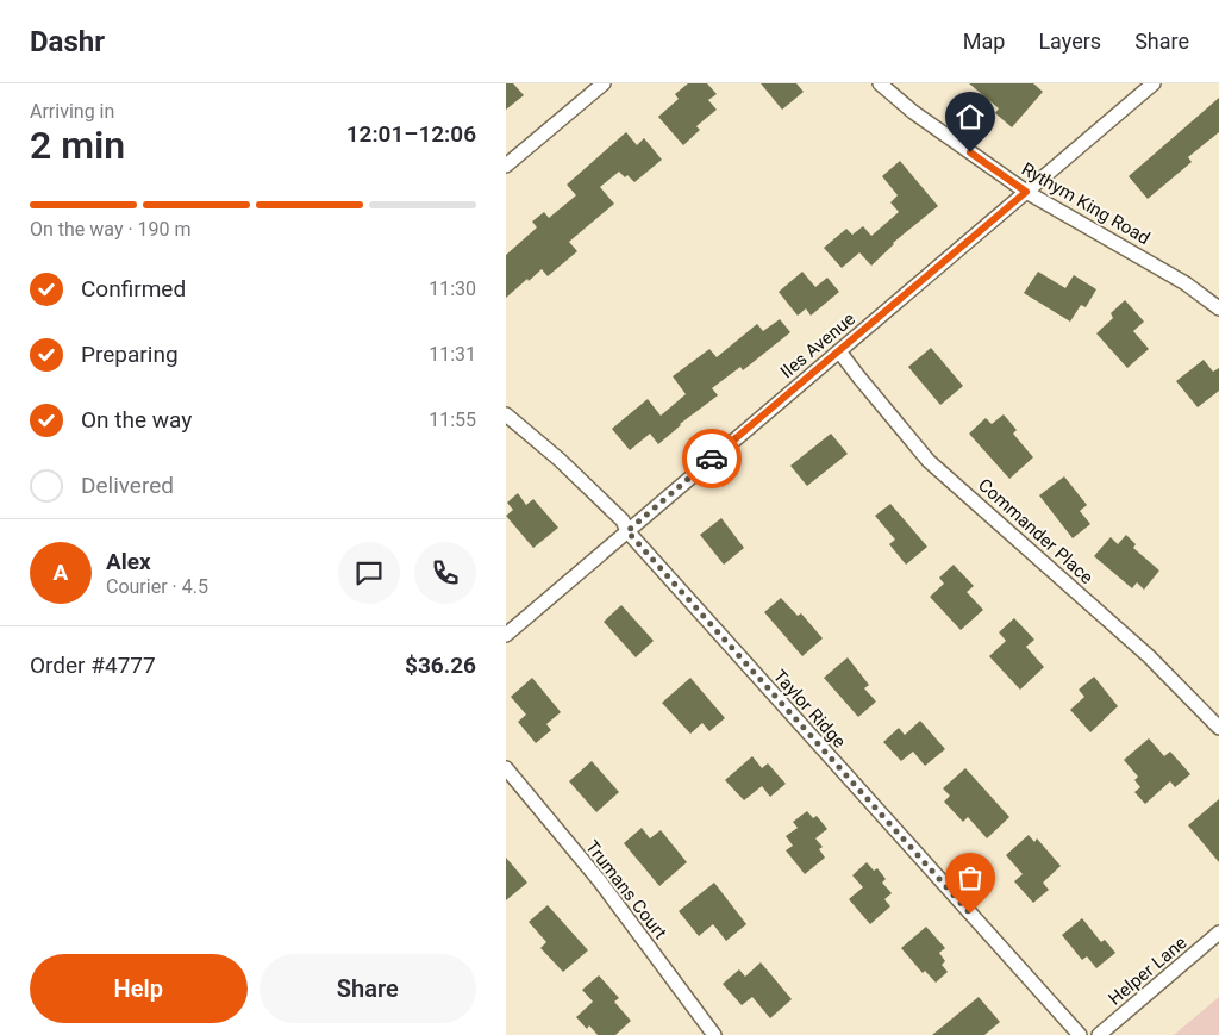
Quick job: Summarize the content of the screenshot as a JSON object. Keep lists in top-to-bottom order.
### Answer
{
  "streets": {
    "street": [
      "Rythym King Road",
      "Iles Avenue",
      "Commander Place",
      "Taylor Ridge",
      "Trumans Court",
      "Helper Lane"
    ]
  },
  "crossings": [
    ["Rythym King Road", "Iles Avenue"],
    ["Iles Avenue", "Commander Place"],
    ["Iles Avenue", "Taylor Ridge"]
  ],
  "page": {
    "header": "Dashr",
    "nav": ["Map", "Layers", "Share"],
    "heading": ["2 min", "Arriving in", "12:01–12:06"],
    "panel": [
      "Alex",
      "Courier · 4.5",
      "Order #4777",
      "$36.26"
    ],
    "bar": "On the way · 190 m",
    "list": [
      ["Confirmed", "11:30"],
      ["Preparing", "11:31"],
      ["On the way", "11:55"],
      "Delivered"
    ],
    "round": "A",
    "buttons": ["Help", "Share"]
  }
}
